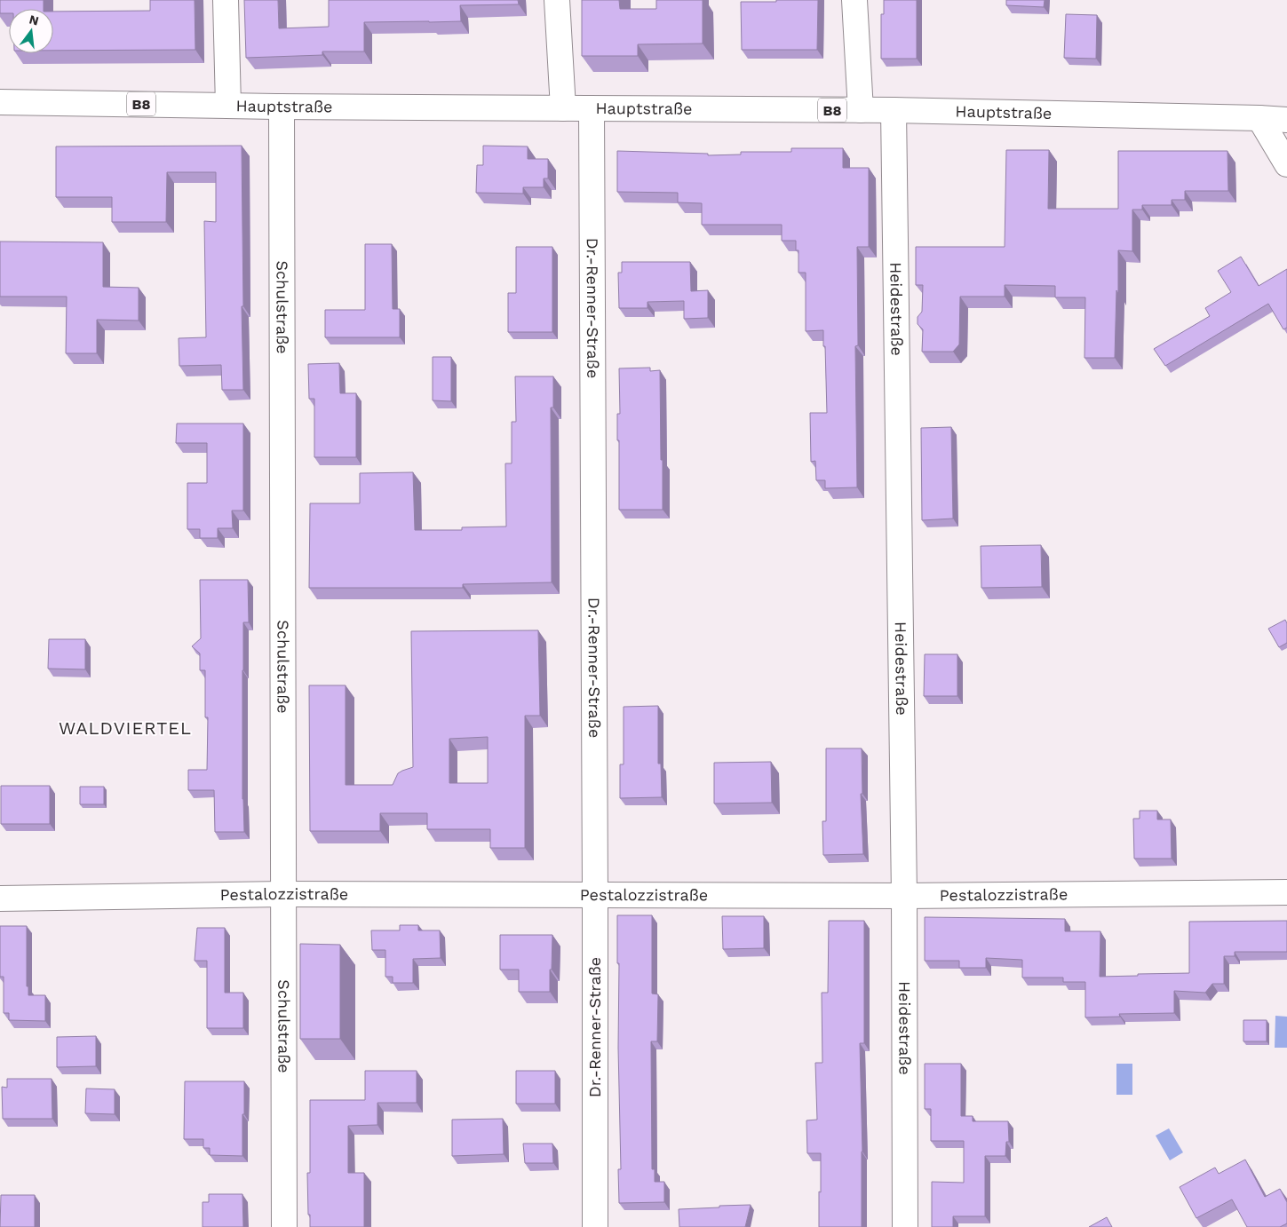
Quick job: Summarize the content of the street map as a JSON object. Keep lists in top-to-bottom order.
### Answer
{
  "streets": {
    "street": [
      "B8",
      "Hauptstraße",
      "Schulstraße",
      "Dr.-Renner-Straße",
      "Heidestraße",
      "Pestalozzistraße"
    ]
  },
  "crossings": [
    ["Hauptstraße", "Schulstraße"],
    ["Hauptstraße", "Dr.-Renner-Straße"],
    ["Hauptstraße", "Heidestraße"],
    ["Schulstraße", "Pestalozzistraße"],
    ["Dr.-Renner-Straße", "Pestalozzistraße"],
    ["Heidestraße", "Pestalozzistraße"]
  ],
  "districts": ["WALDVIERTEL"],
  "north": "top"
}
